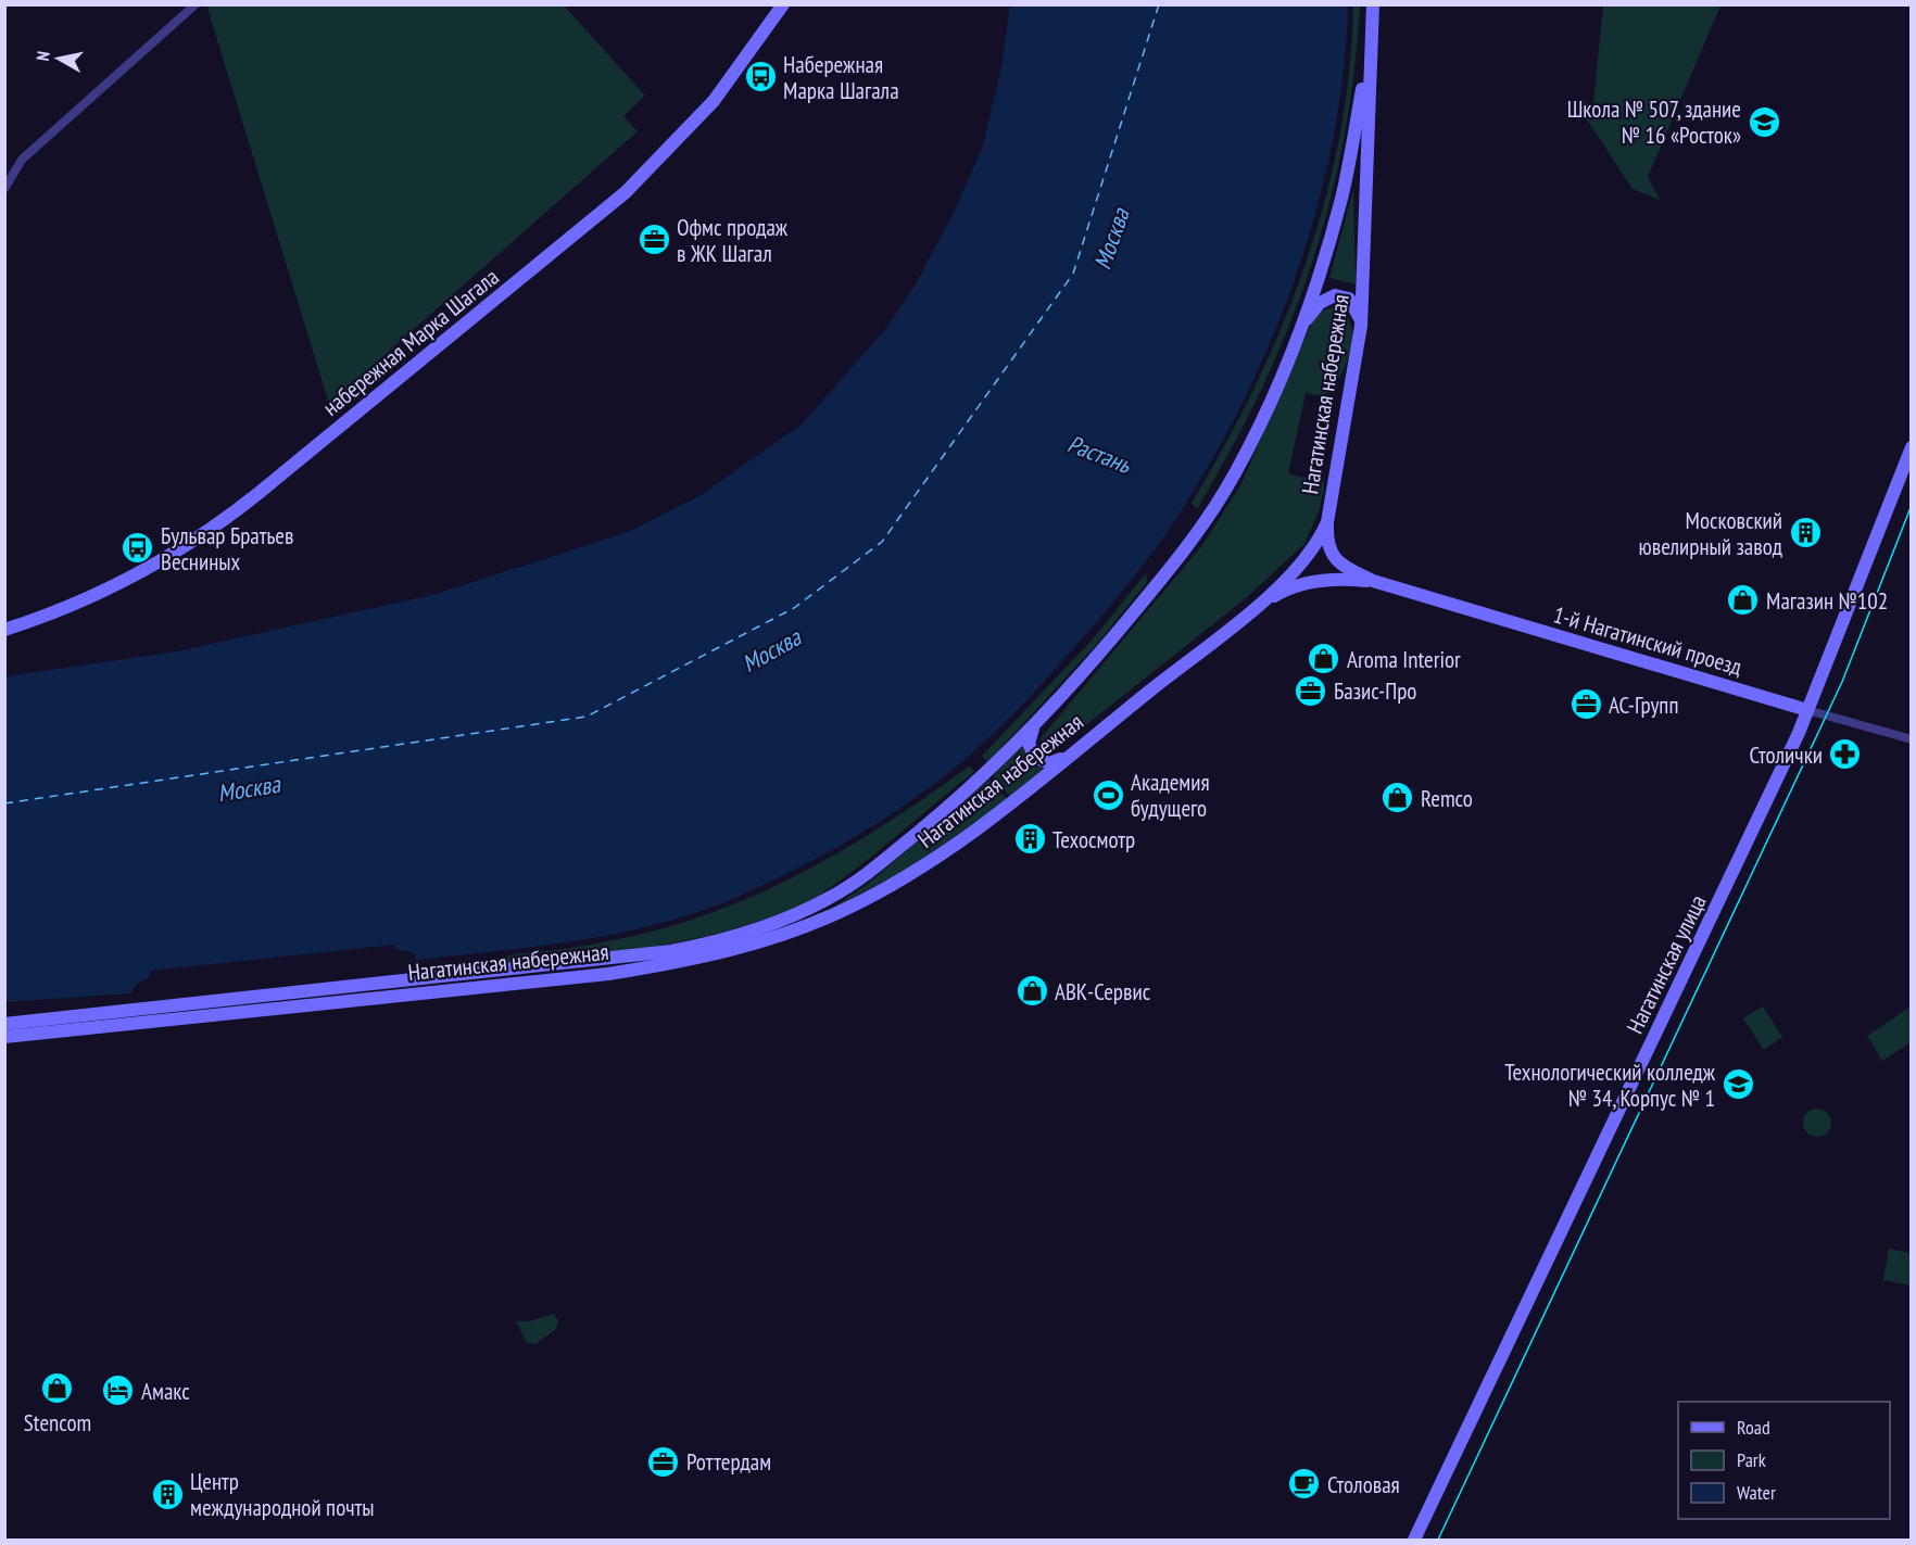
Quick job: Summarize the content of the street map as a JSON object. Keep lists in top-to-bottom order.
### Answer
{
  "streets": {
    "main road": [
      "набережная Марка Шагала",
      "Нагатинская набережная",
      "1-й Нагатинский проезд",
      "Нагатинская улица"
    ]
  },
  "crossings": [
    ["1-й Нагатинский проезд", "Нагатинская улица"]
  ],
  "water": ["Москва", "Растань"],
  "places": {
    "bus stop": ["Набережная Марка Шагала", "Бульвар Братьев Весниных"],
    "school or university": ["Школа № 507, здание № 16 «Росток»", "Технологический колледж № 34, Корпус № 1"],
    "office": [
      "Офмс продаж в ЖК Шагал",
      "Базис-Про",
      "АС-Групп",
      "Роттердам"
    ],
    "building": ["Московский ювелирный завод", "Техосмотр", "Центр международной почты"],
    "shop": [
      "Магазин №102",
      "Aroma Interior",
      "Remco",
      "АВК-Сервис",
      "Stencom"
    ],
    "pharmacy": ["Столички"],
    "sports": ["Академия будущего"],
    "hotel": ["Амакс"],
    "cafe": ["Столовая"]
  },
  "legend": ["Road", "Park", "Water"],
  "north": "left"
}
